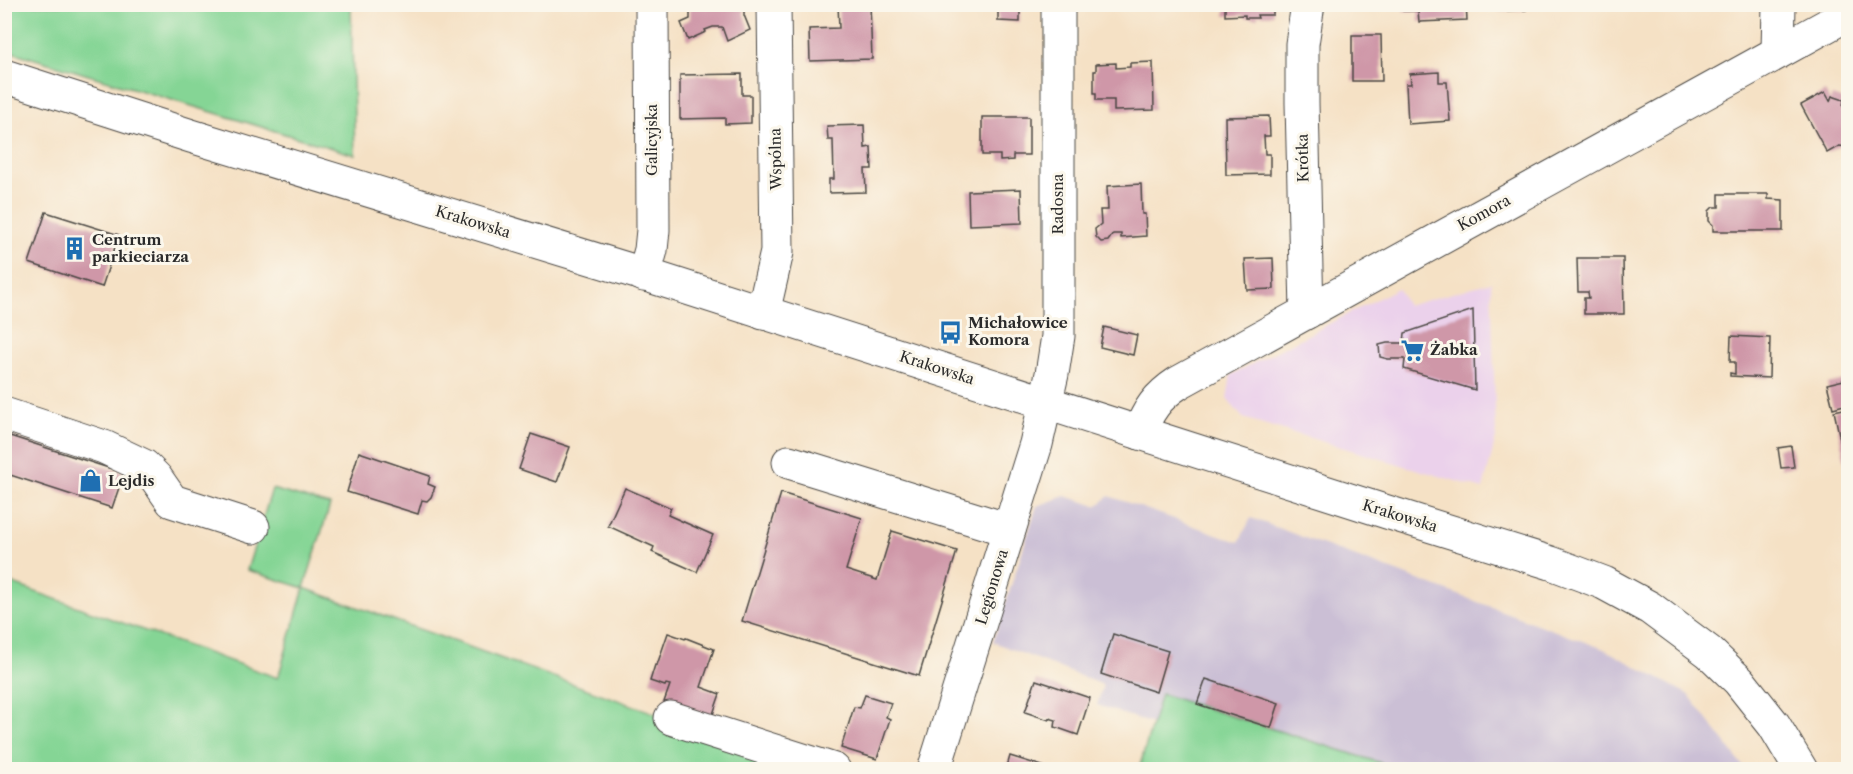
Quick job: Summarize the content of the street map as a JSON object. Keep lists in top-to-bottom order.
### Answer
{
  "streets": {
    "street": [
      "Galicyjska",
      "Krótka",
      "Wspólna",
      "Radosna",
      "Komora",
      "Krakowska",
      "Legionowa"
    ]
  },
  "crossings": [
    ["Galicyjska", "Krakowska"],
    ["Krótka", "Komora"],
    ["Wspólna", "Krakowska"],
    ["Radosna", "Krakowska"],
    ["Radosna", "Legionowa"],
    ["Komora", "Krakowska"],
    ["Krakowska", "Legionowa"]
  ],
  "places": {
    "building": ["Centrum parkieciarza"],
    "bus stop": ["Michałowice Komora"],
    "supermarket": ["Żabka"],
    "shop": ["Lejdis"]
  }
}
